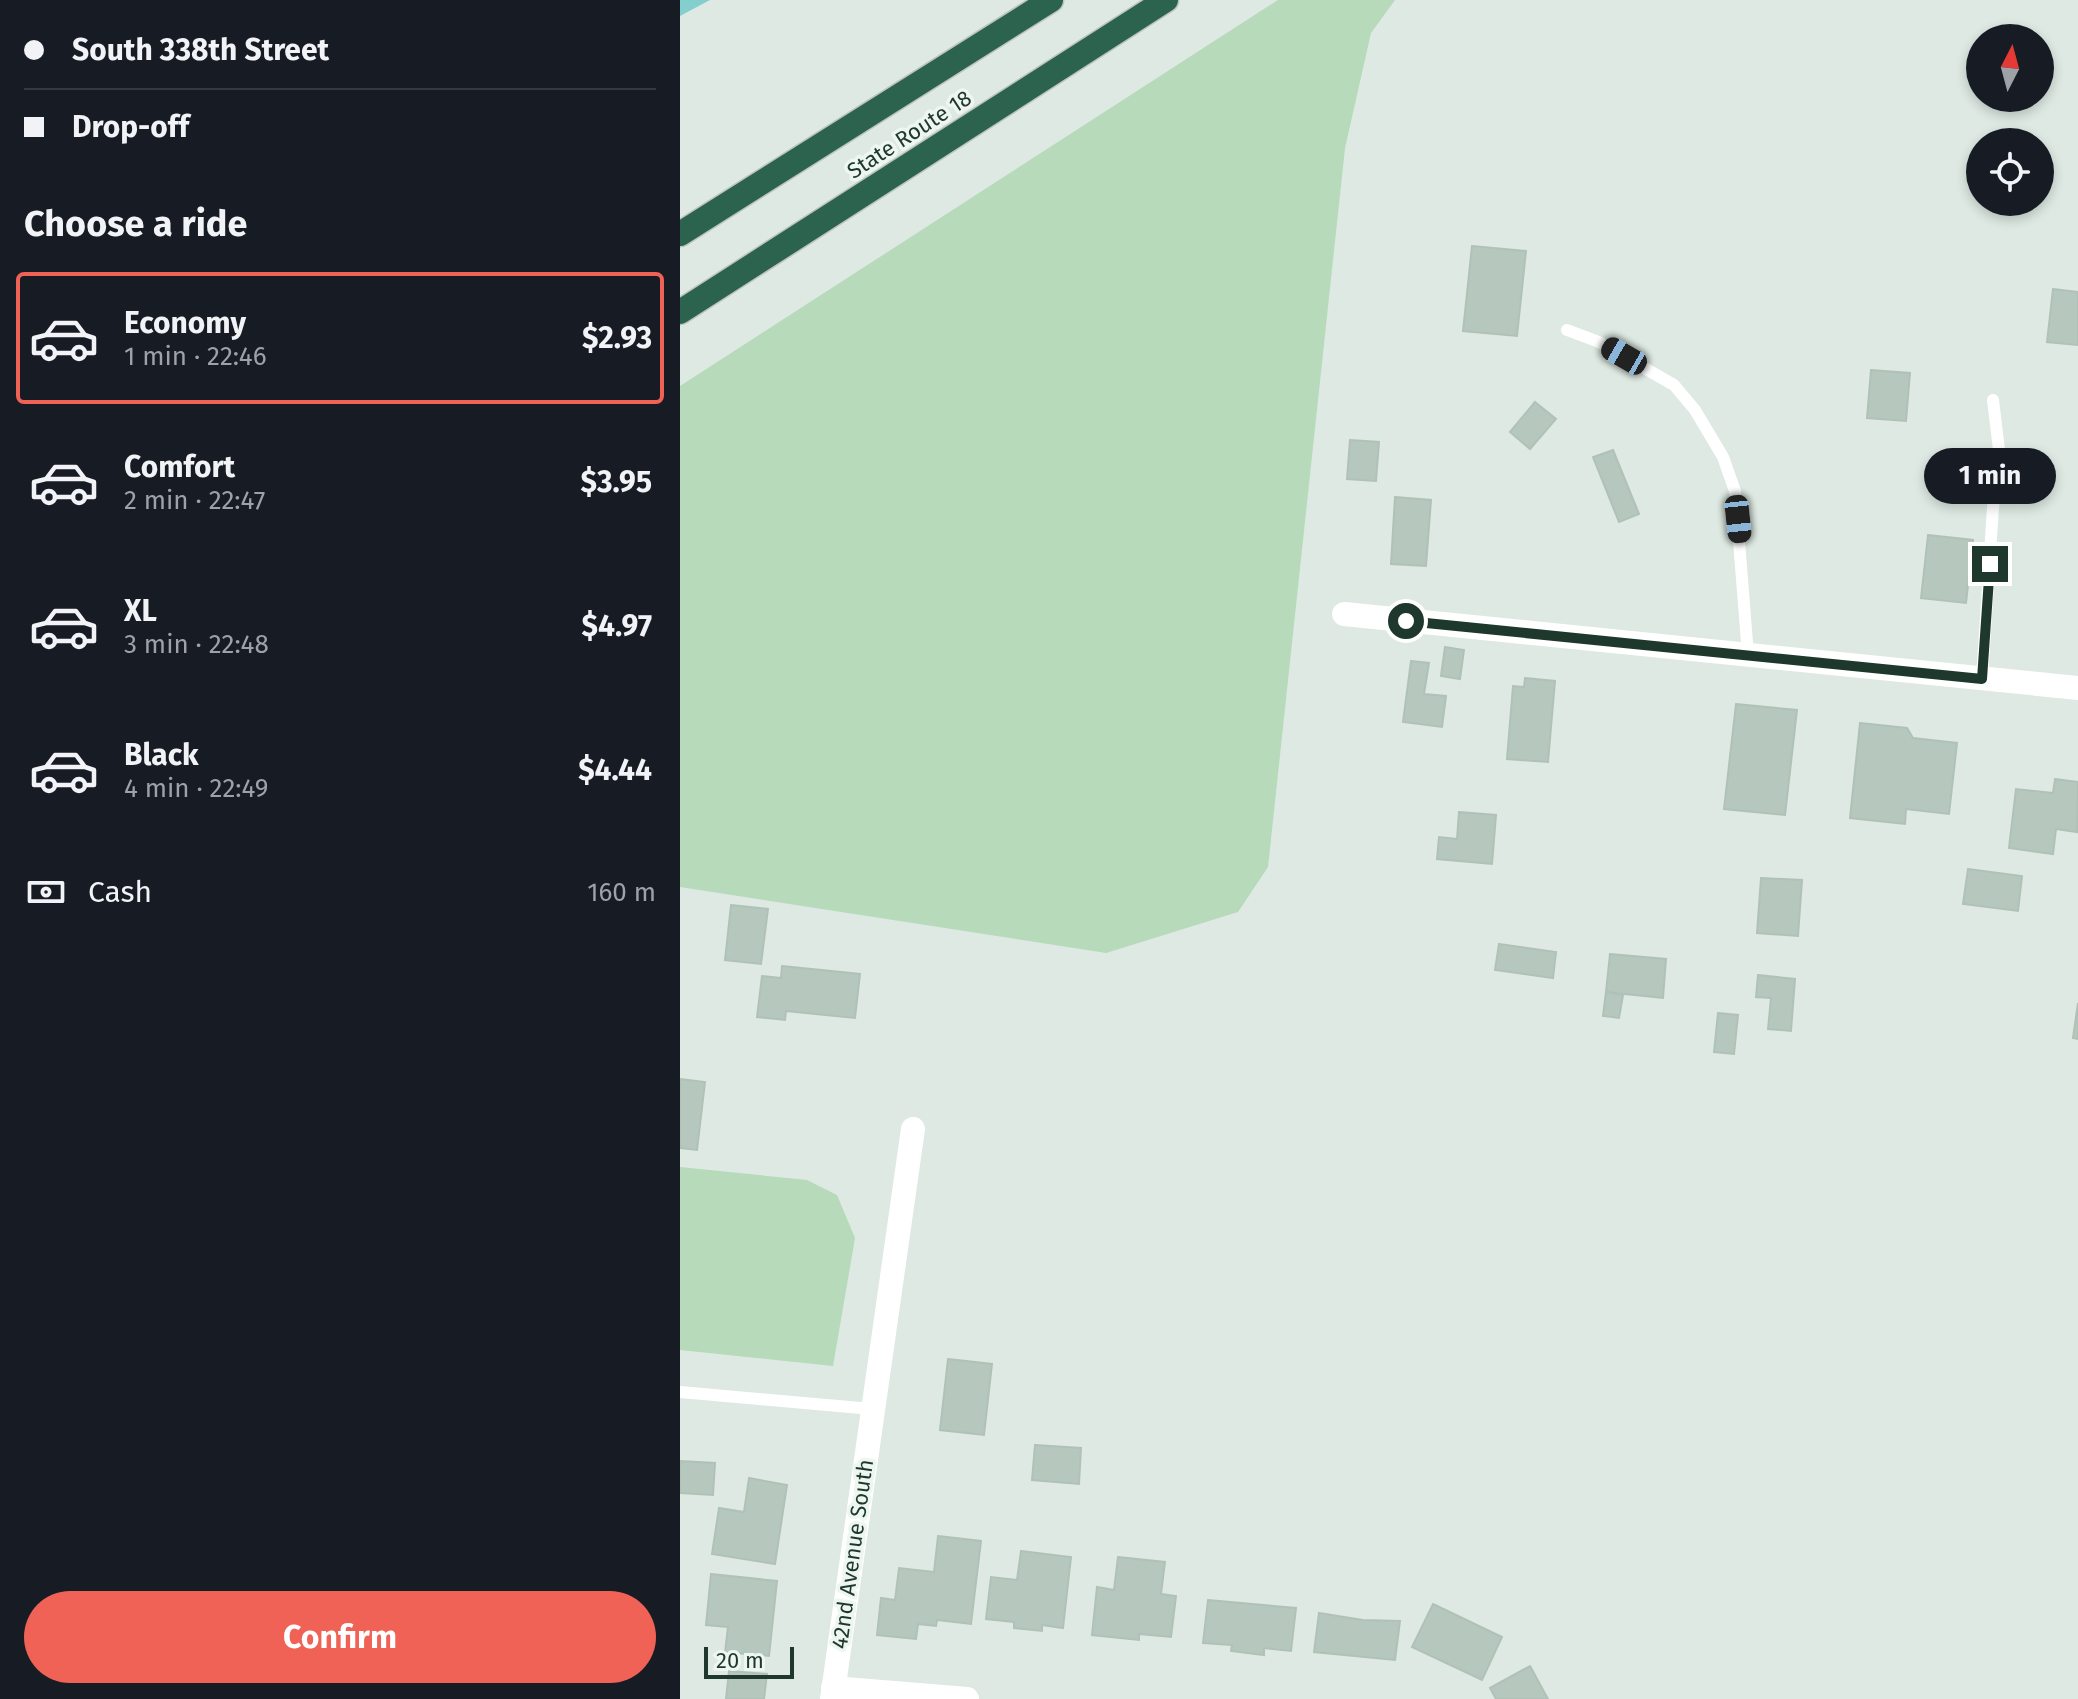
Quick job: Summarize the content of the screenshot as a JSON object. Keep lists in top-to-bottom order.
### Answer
{
  "streets": {
    "highway": ["State Route 18"],
    "street": ["42nd Avenue South"]
  },
  "scale_bar": "20 m",
  "north": "top",
  "page": {
    "banner": ["South 338th Street", "Drop-off"],
    "heading": "Choose a ride",
    "list": [
      {
        "name": "Economy",
        "note": "1 min · 22:46",
        "value": "$2.93"
      },
      {
        "name": "Comfort",
        "note": "2 min · 22:47",
        "value": "$3.95"
      },
      {
        "name": "XL",
        "note": "3 min · 22:48",
        "value": "$4.97"
      },
      {
        "name": "Black",
        "note": "4 min · 22:49",
        "value": "$4.44"
      }
    ],
    "bubble": "1 min",
    "pay": ["Cash", "160 m"],
    "buttons": "Confirm",
    "scale": "20 m"
  }
}
